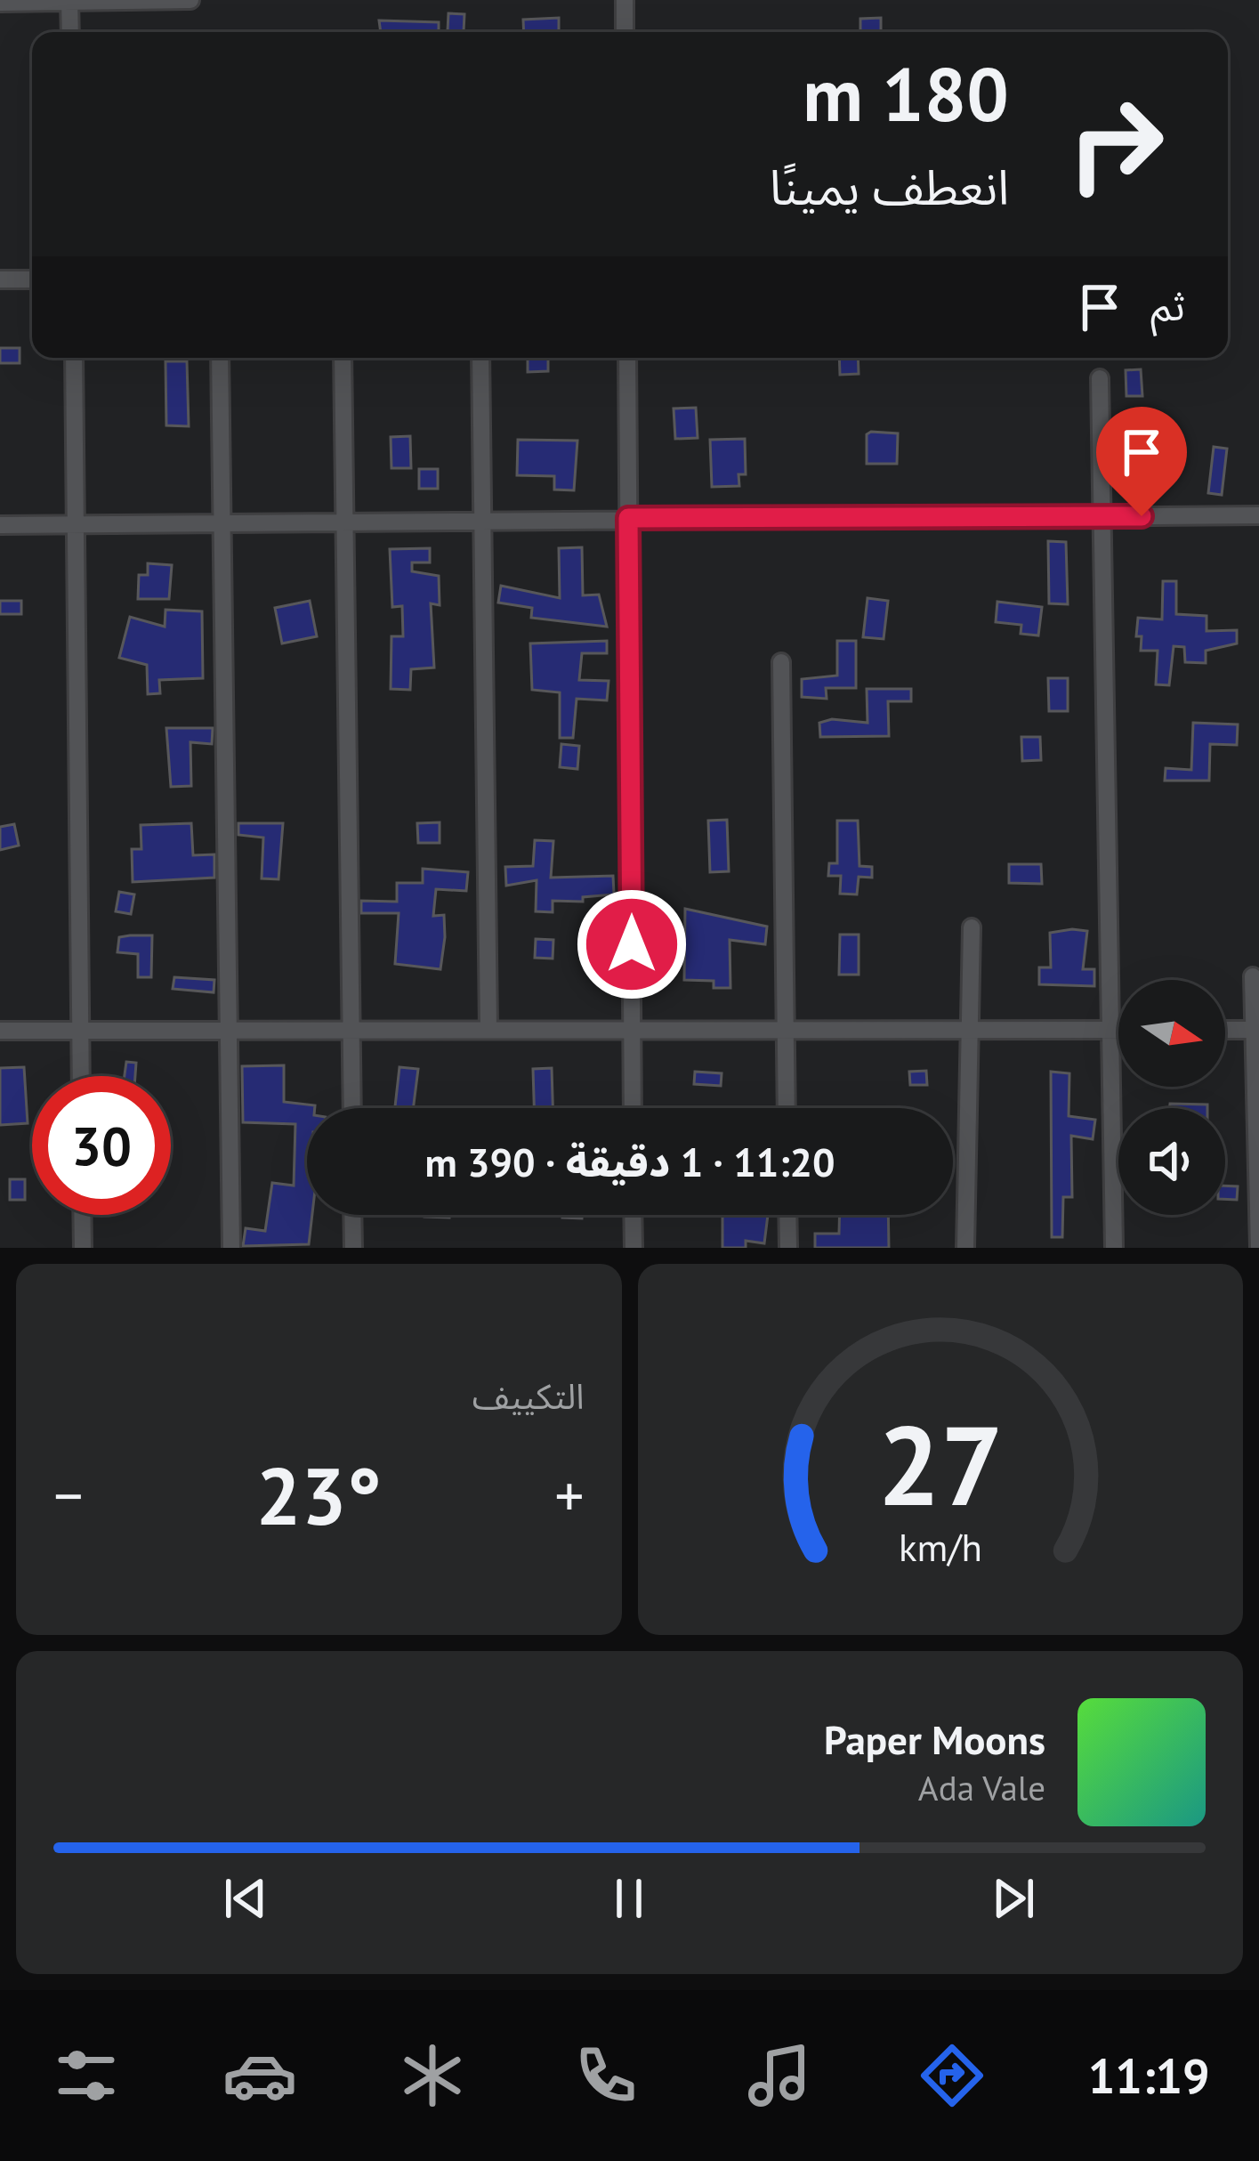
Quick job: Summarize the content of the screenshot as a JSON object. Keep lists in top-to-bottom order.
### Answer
{
  "north": "right",
  "page": {
    "turn": ["180 m", "انعطف يمينًا"],
    "then": "ثم",
    "limit": "30",
    "trip": "11:20 · 1 دقيقة · 390 m",
    "tile": "التكييف",
    "heat": ["−", "23°", "+"],
    "song": ["Paper Moons", "Ada Vale"],
    "tabs": "11:19",
    "gauge": ["27", "km/h"]
  }
}
